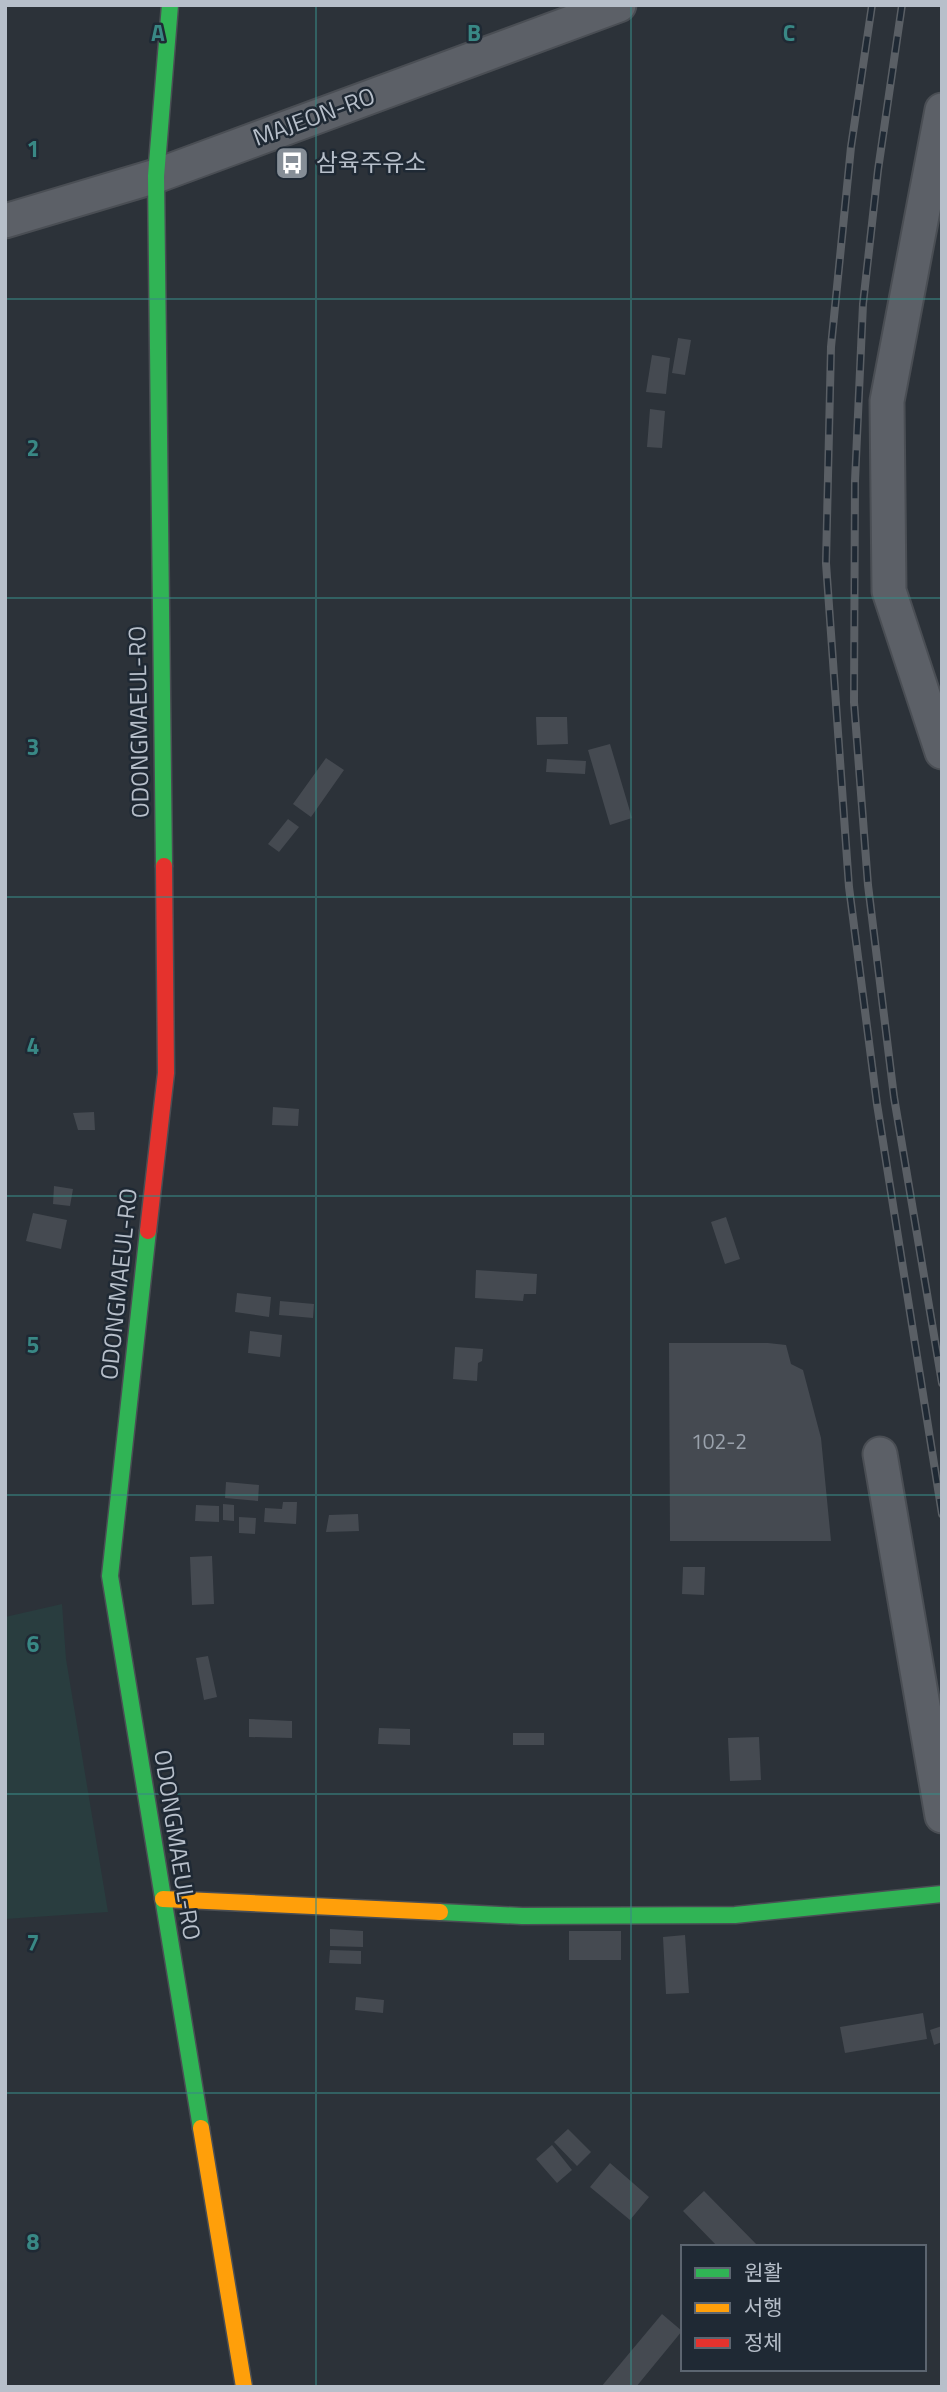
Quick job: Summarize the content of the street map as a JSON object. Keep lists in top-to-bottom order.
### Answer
{
  "streets": {
    "street": ["MAJEON-RO", "ODONGMAEUL-RO"]
  },
  "crossings": [
    ["MAJEON-RO", "ODONGMAEUL-RO"]
  ],
  "places": {
    "bus stop": ["삼육주유소"]
  },
  "house_numbers": ["102-2"],
  "legend": ["원활", "서행", "정체"],
  "grid": {
    "columns": ["A", "B", "C"],
    "rows": [
      "1",
      "2",
      "3",
      "4",
      "5",
      "6",
      "7",
      "8"
    ]
  }
}
